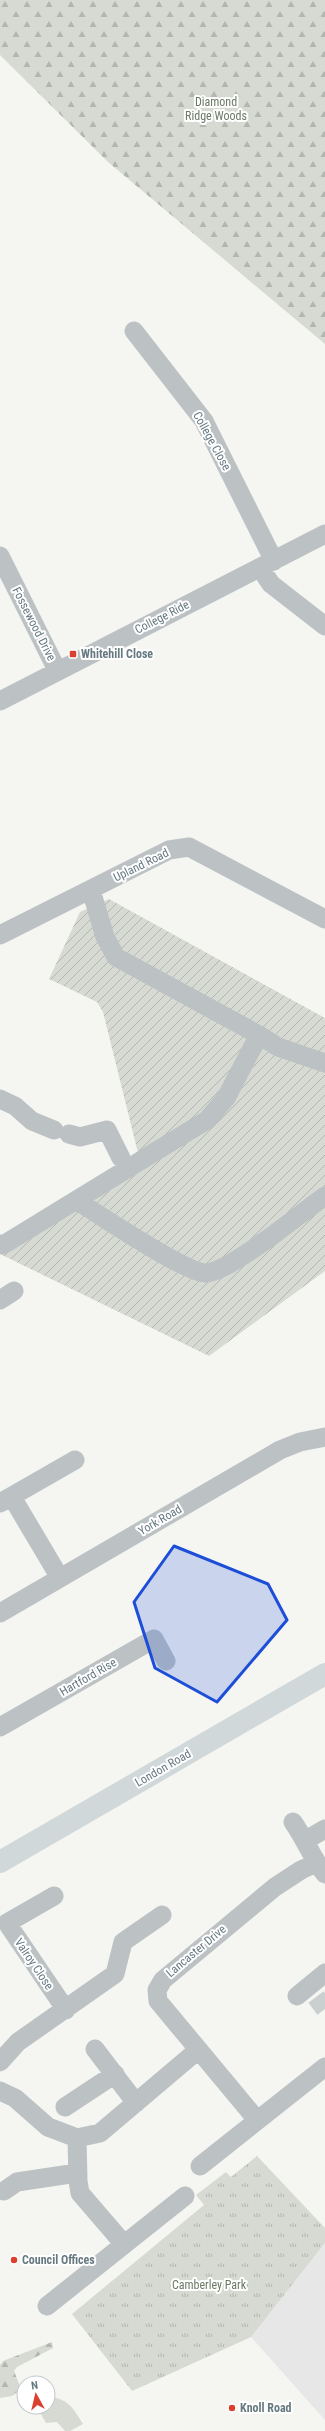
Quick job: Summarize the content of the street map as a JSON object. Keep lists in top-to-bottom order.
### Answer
{
  "streets": {
    "main road": ["London Road"],
    "street": [
      "College Close",
      "College Ride",
      "Fossewood Drive",
      "Upland Road",
      "York Road",
      "Hartford Rise",
      "Lancaster Drive",
      "Valroy Close"
    ]
  },
  "crossings": [
    ["College Close", "College Ride"],
    ["College Ride", "Fossewood Drive"]
  ],
  "parks": ["Diamond Ridge Woods", "Camberley Park"],
  "places": {
    "transit": ["Whitehill Close"],
    "other": ["Council Offices", "Knoll Road"]
  },
  "north": "top"
}
